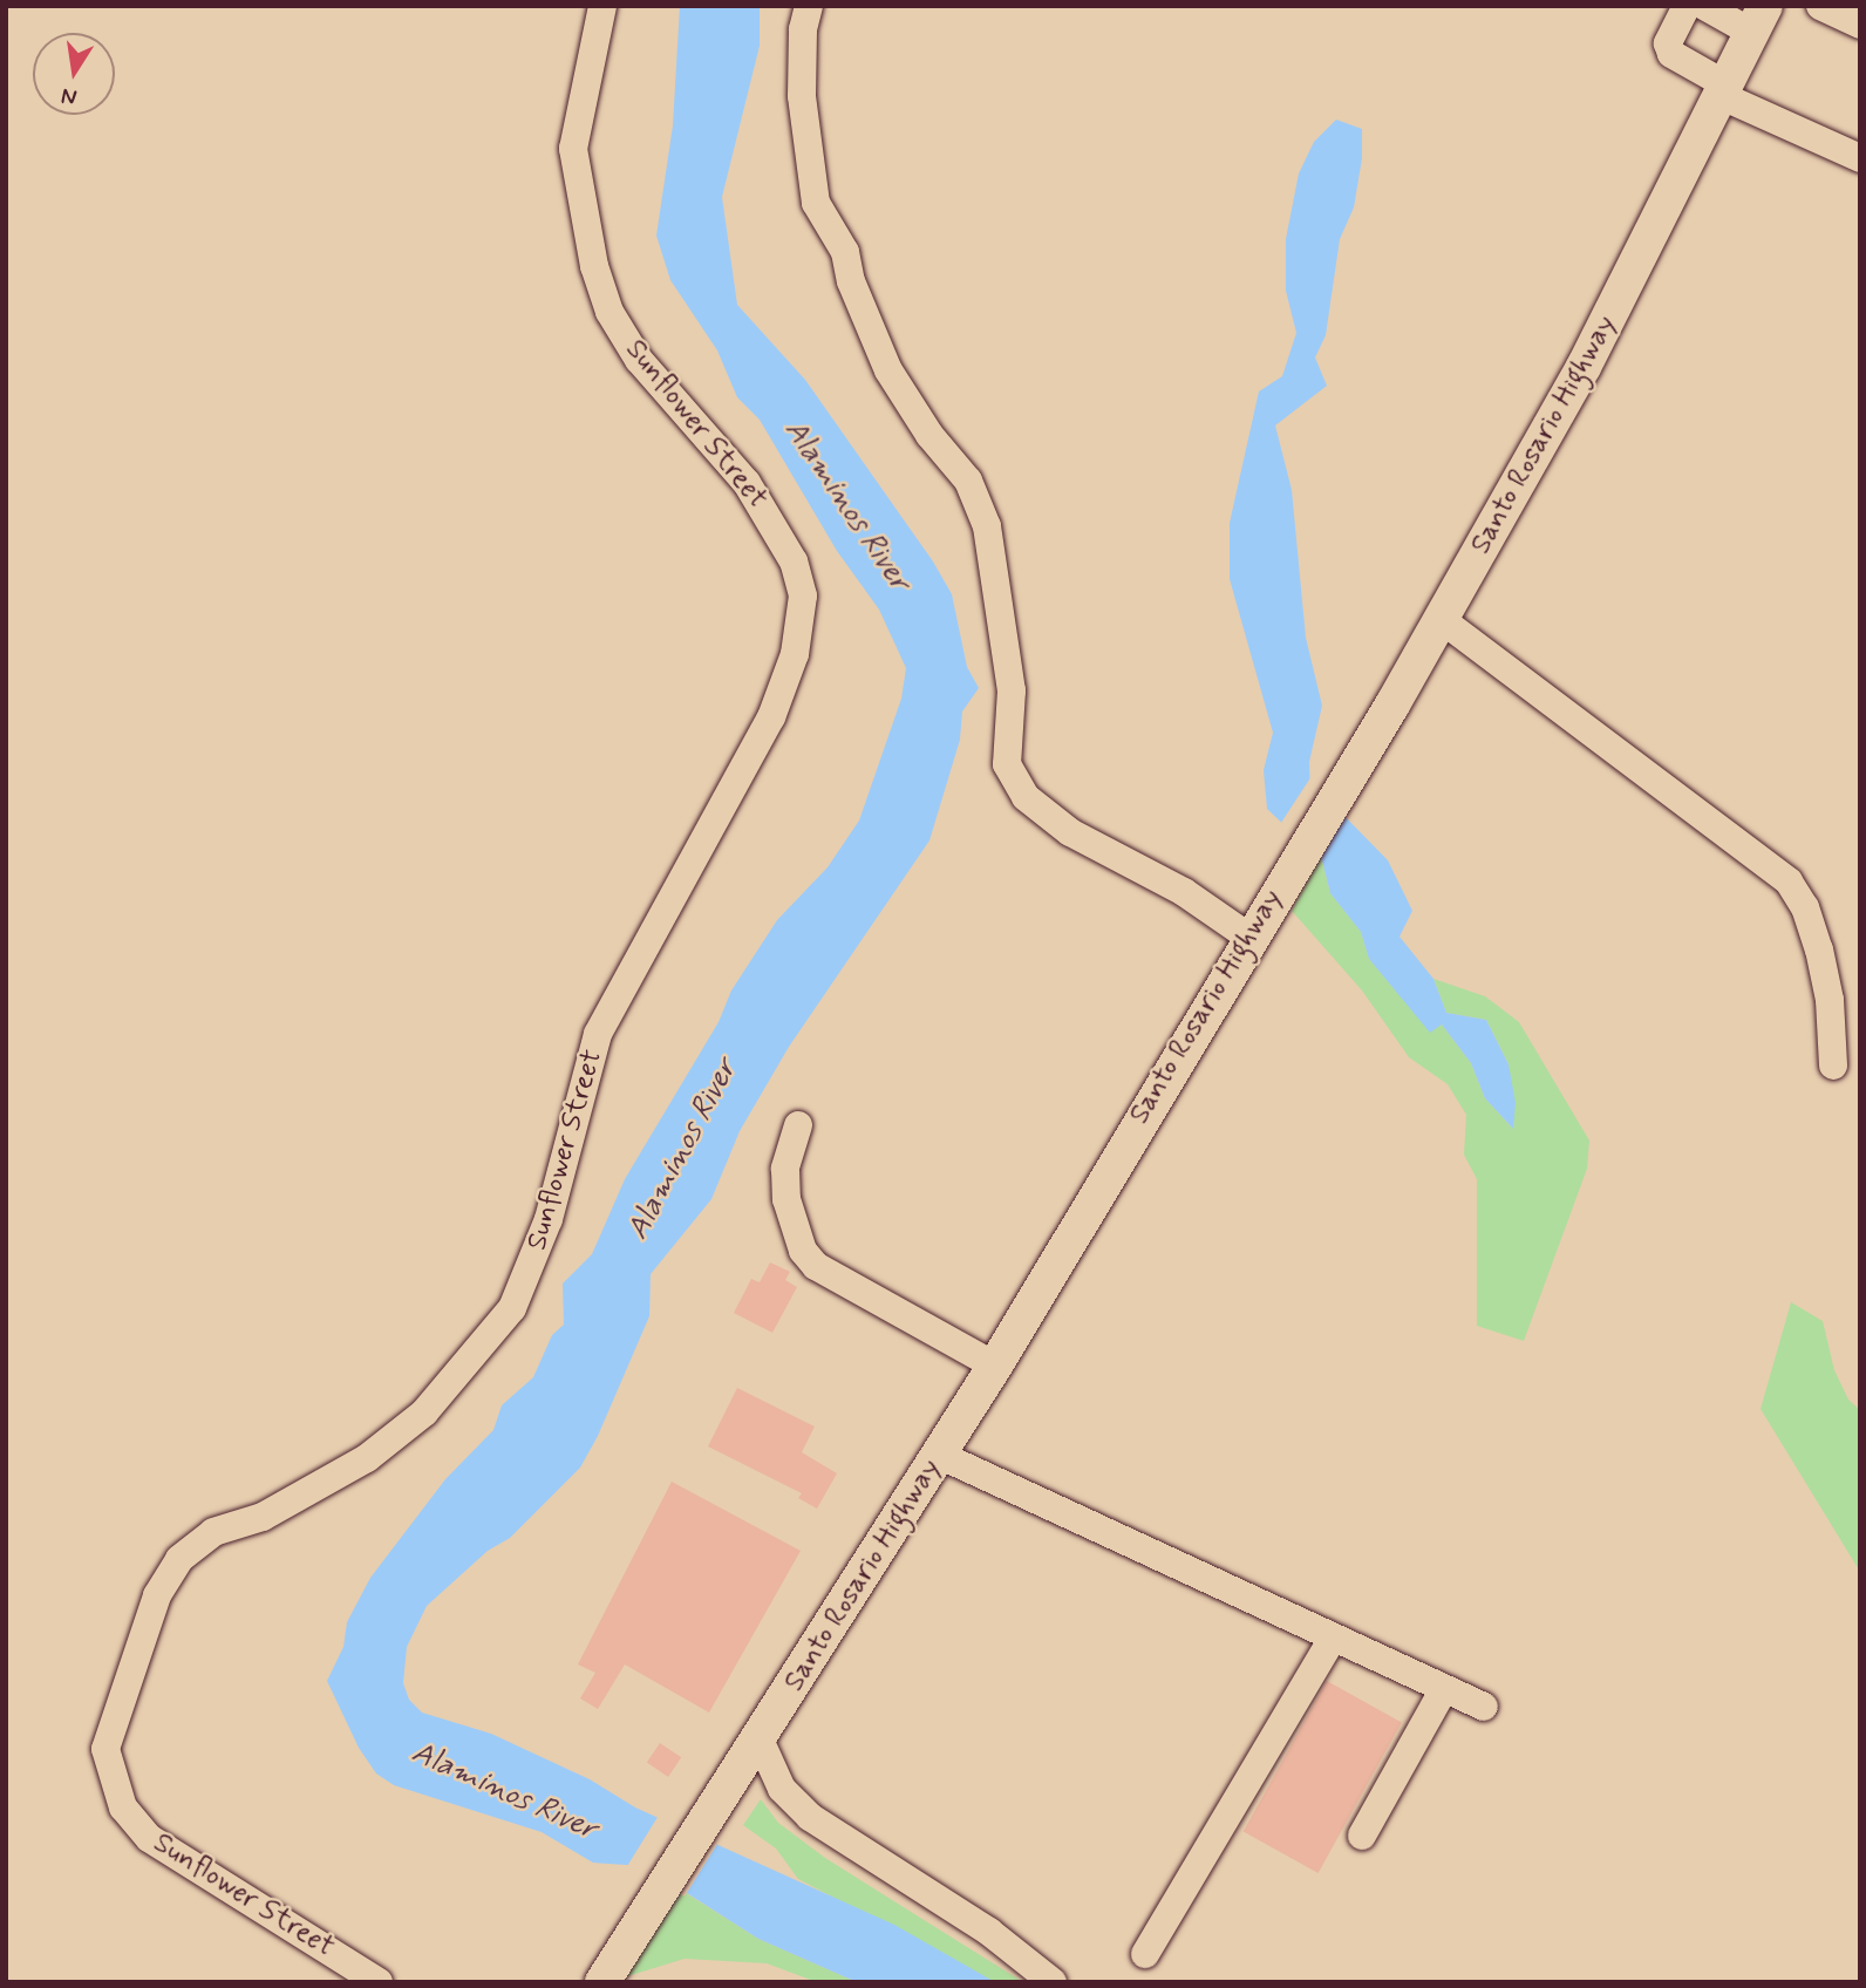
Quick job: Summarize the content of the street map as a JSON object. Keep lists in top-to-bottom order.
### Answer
{
  "streets": {
    "main road": ["Santo Rosario Highway"],
    "street": ["Sunflower Street"]
  },
  "water": ["Alaminos River"],
  "north": "bottom"
}
